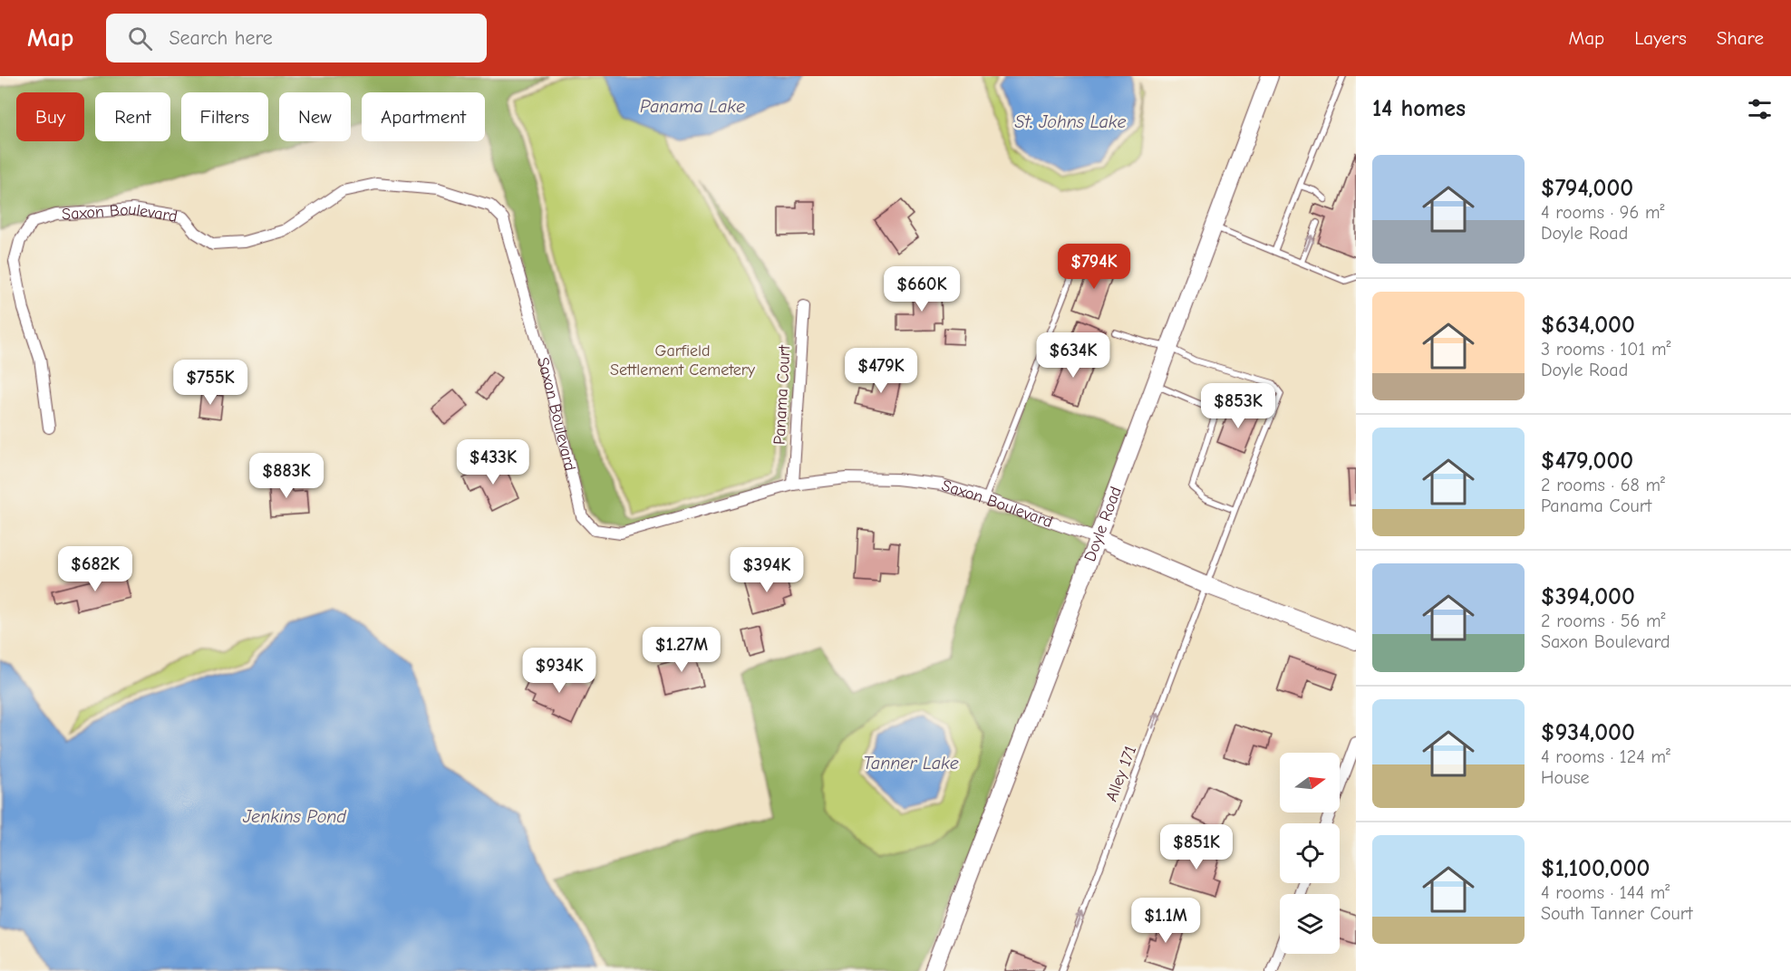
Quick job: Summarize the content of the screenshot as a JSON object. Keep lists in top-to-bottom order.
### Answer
{
  "streets": {
    "main road": ["Saxon Boulevard", "Doyle Road"],
    "street": ["Panama Court"],
    "lane": ["Alley 171"]
  },
  "crossings": [
    ["Saxon Boulevard", "Panama Court"],
    ["Saxon Boulevard", "Doyle Road"],
    ["Saxon Boulevard", "Alley 171"],
    ["Doyle Road", "Alley 171"]
  ],
  "one_way": ["Alley 171"],
  "water": [
    "Panama Lake",
    "St. Johns Lake",
    "Tanner Lake",
    "Jenkins Pond"
  ],
  "parks": ["Garfield Settlement Cemetery"],
  "north": "right",
  "page": {
    "header": "Map",
    "search": "Search here",
    "nav": ["Map", "Layers", "Share"],
    "heading": "14 homes",
    "chip": [
      "Buy",
      "Rent",
      "Filters",
      "New",
      "Apartment"
    ],
    "list": [
      {
        "name": "$794,000",
        "note": "4 rooms · 96 m² · Doyle Road"
      },
      {
        "name": "$634,000",
        "note": "3 rooms · 101 m² · Doyle Road"
      },
      {
        "name": "$479,000",
        "note": "2 rooms · 68 m² · Panama Court"
      },
      {
        "name": "$394,000",
        "note": "2 rooms · 56 m² · Saxon Boulevard"
      },
      {
        "name": "$934,000",
        "note": "4 rooms · 124 m² · House"
      },
      {
        "name": "$1,100,000",
        "note": "4 rooms · 144 m² · South Tanner Court"
      }
    ],
    "price": [
      "$794K",
      "$660K",
      "$634K",
      "$479K",
      "$755K",
      "$853K",
      "$433K",
      "$883K",
      "$682K",
      "$394K",
      "$1.27M",
      "$934K",
      "$851K",
      "$1.1M"
    ]
  }
}
